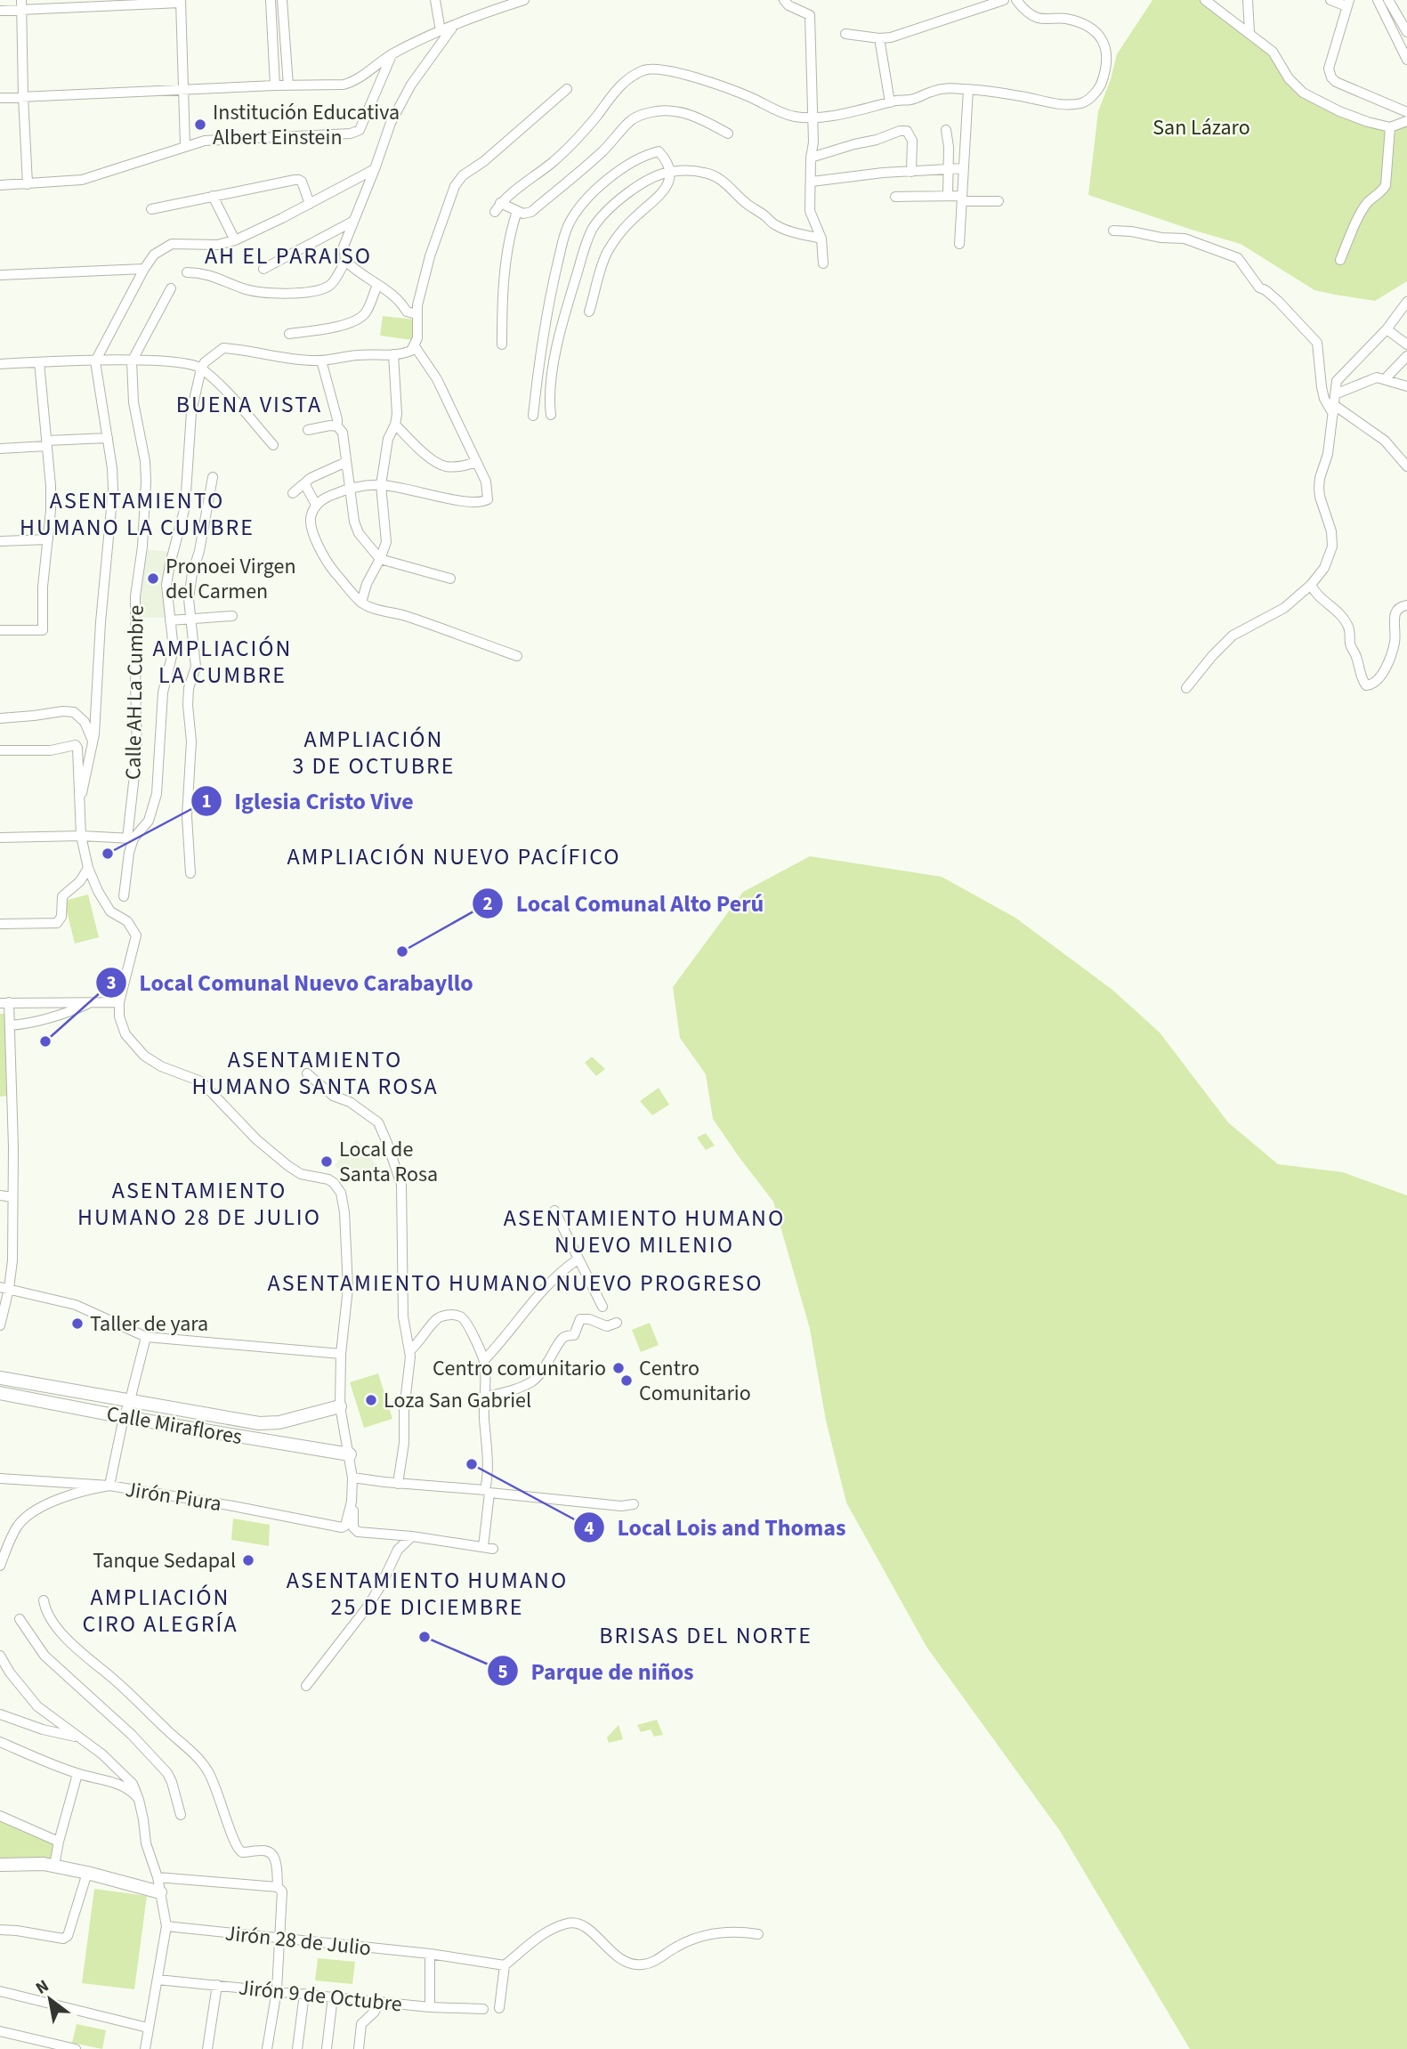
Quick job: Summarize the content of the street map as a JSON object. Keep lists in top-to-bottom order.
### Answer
{
  "streets": {
    "street": [
      "Calle AH La Cumbre",
      "Calle Miraflores",
      "Jirón Piura",
      "Jirón 28 de Julio",
      "Jirón 9 de Octubre"
    ]
  },
  "districts": [
    "AH EL PARAISO",
    "BUENA VISTA",
    "ASENTAMIENTO HUMANO LA CUMBRE",
    "AMPLIACIÓN LA CUMBRE",
    "AMPLIACIÓN 3 DE OCTUBRE",
    "AMPLIACIÓN NUEVO PACÍFICO",
    "ASENTAMIENTO HUMANO SANTA ROSA",
    "ASENTAMIENTO HUMANO 28 DE JULIO",
    "ASENTAMIENTO HUMANO NUEVO MILENIO",
    "ASENTAMIENTO HUMANO NUEVO PROGRESO",
    "ASENTAMIENTO HUMANO 25 DE DICIEMBRE",
    "AMPLIACIÓN CIRO ALEGRÍA",
    "BRISAS DEL NORTE"
  ],
  "parks": ["San Lázaro"],
  "places": [
    "Institución Educativa Albert Einstein",
    "Pronoei Virgen del Carmen",
    "Iglesia Cristo Vive",
    "Local Comunal Alto Perú",
    "Local Comunal Nuevo Carabayllo",
    "Local de Santa Rosa",
    "Taller de yara",
    "Centro comunitario",
    "Centro Comunitario",
    "Loza San Gabriel",
    "Local Lois and Thomas",
    "Tanque Sedapal",
    "Parque de niños"
  ],
  "north": "top left"
}
